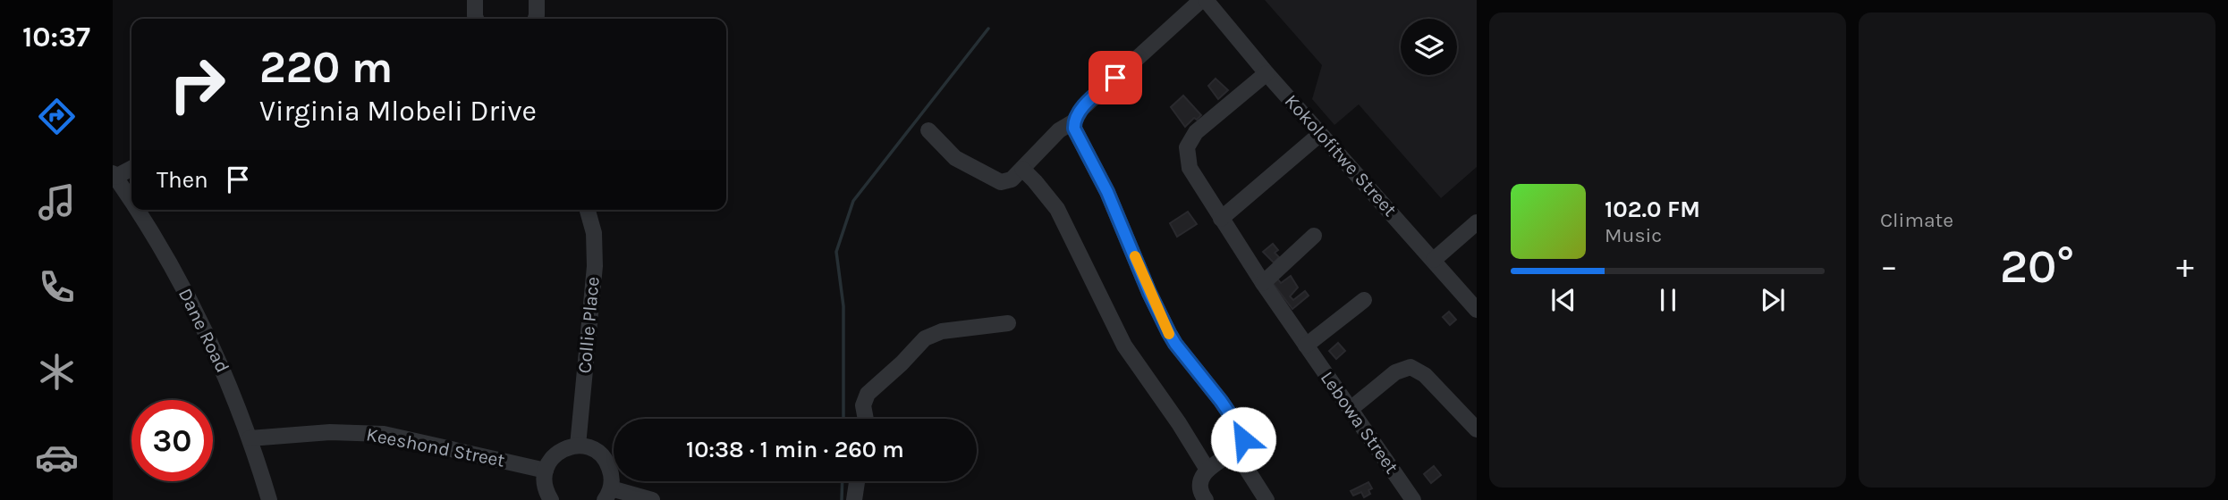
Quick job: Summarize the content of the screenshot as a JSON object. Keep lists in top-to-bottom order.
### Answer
{
  "streets": {
    "street": [
      "Kokolofitwe Street",
      "Collie Place",
      "Dane Road",
      "Lebowa Street",
      "Keeshond Street"
    ]
  },
  "crossings": [
    ["Kokolofitwe Street", "Lebowa Street"],
    ["Dane Road", "Keeshond Street"]
  ],
  "page": {
    "tabs": "10:37",
    "tile": "Climate",
    "turn": ["220 m", "Virginia Mlobeli Drive"],
    "then": "Then",
    "song": ["102.0 FM", "Music"],
    "heat": ["−", "20°", "+"],
    "limit": "30",
    "trip": "10:38 · 1 min · 260 m"
  }
}
